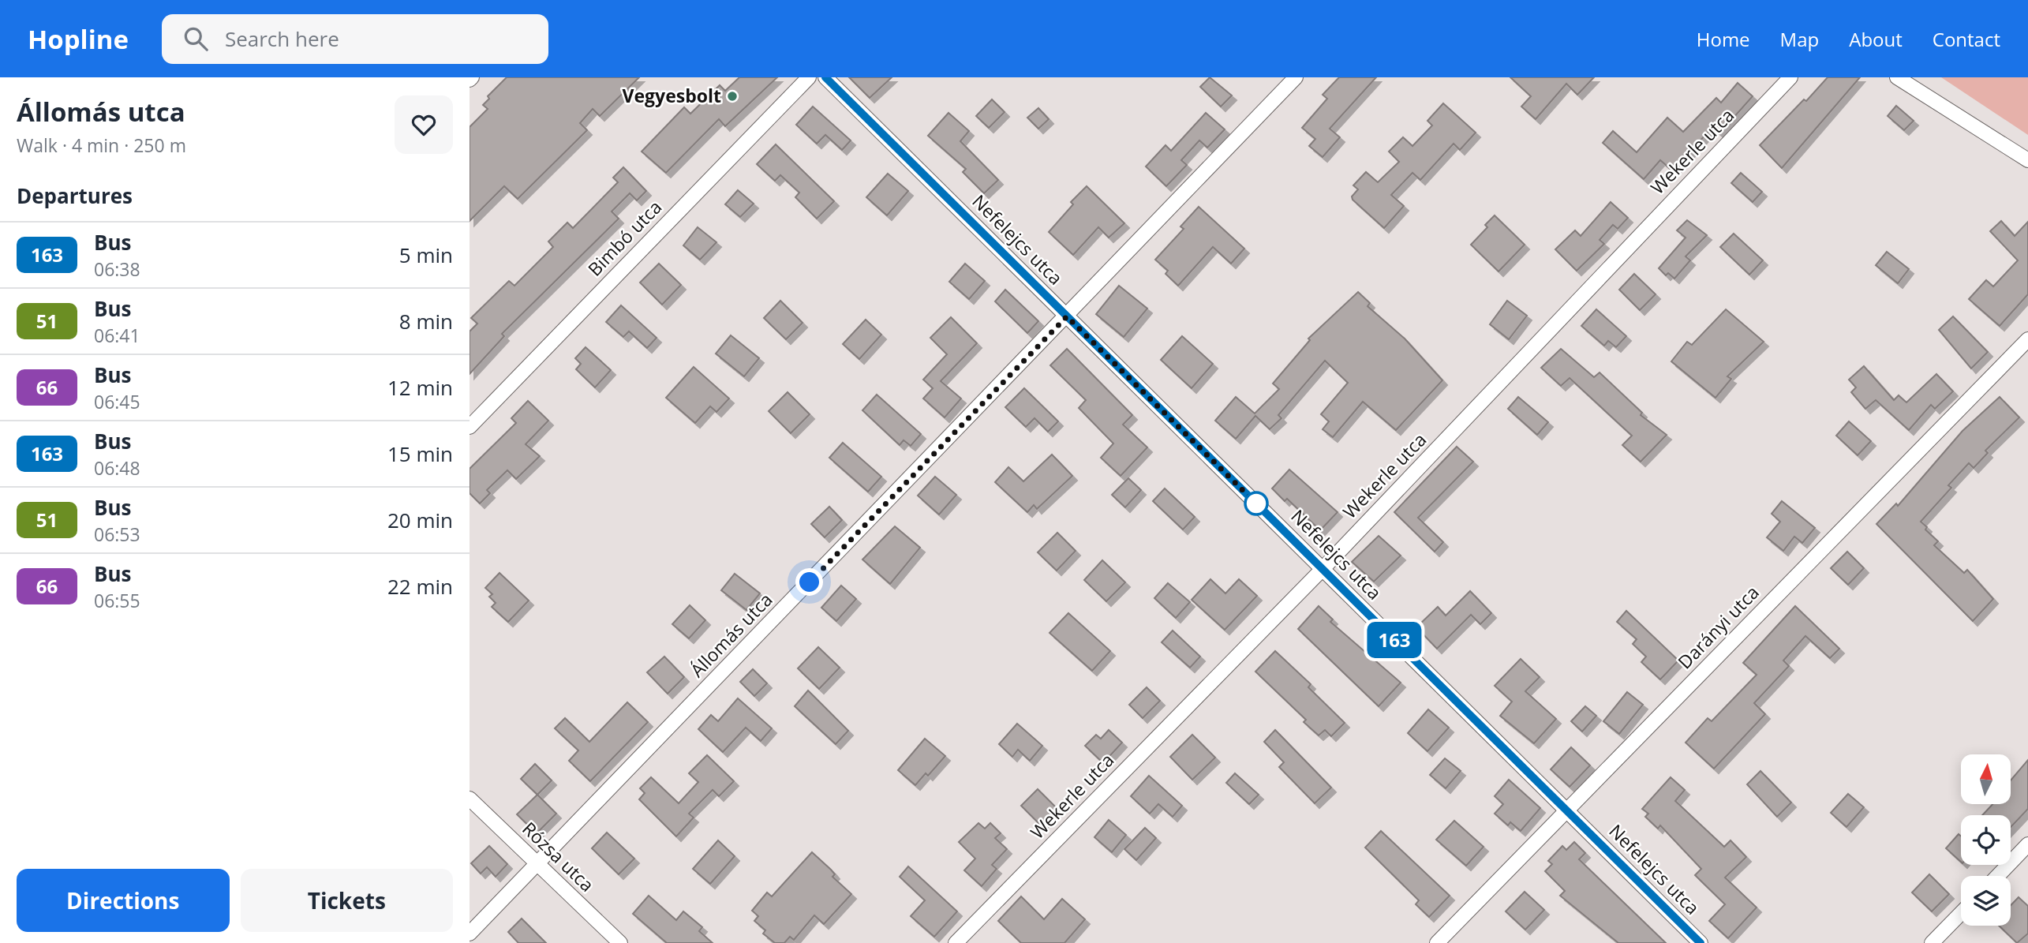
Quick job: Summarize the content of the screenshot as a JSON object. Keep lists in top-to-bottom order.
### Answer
{
  "streets": {
    "street": [
      "Wekerle utca",
      "Bimbó utca",
      "Nefelejcs utca",
      "Darányi utca",
      "Állomás utca",
      "Rózsa utca"
    ]
  },
  "crossings": [
    ["Wekerle utca", "Nefelejcs utca"],
    ["Nefelejcs utca", "Darányi utca"],
    ["Nefelejcs utca", "Állomás utca"],
    ["Állomás utca", "Rózsa utca"]
  ],
  "places": ["Vegyesbolt"],
  "lines": ["bus line 163"],
  "north": "top",
  "page": {
    "header": "Hopline",
    "search": "Search here",
    "nav": [
      "Home",
      "Map",
      "About",
      "Contact"
    ],
    "heading": [
      ["Állomás utca", "Walk · 4 min · 250 m"],
      "Departures"
    ],
    "on_map": "163",
    "list": [
      {
        "mark": "163",
        "name": "Bus",
        "note": "06:38",
        "value": "5 min"
      },
      {
        "mark": "51",
        "name": "Bus",
        "note": "06:41",
        "value": "8 min"
      },
      {
        "mark": "66",
        "name": "Bus",
        "note": "06:45",
        "value": "12 min"
      },
      {
        "mark": "163",
        "name": "Bus",
        "note": "06:48",
        "value": "15 min"
      },
      {
        "mark": "51",
        "name": "Bus",
        "note": "06:53",
        "value": "20 min"
      },
      {
        "mark": "66",
        "name": "Bus",
        "note": "06:55",
        "value": "22 min"
      }
    ],
    "buttons": ["Directions", "Tickets"]
  }
}
